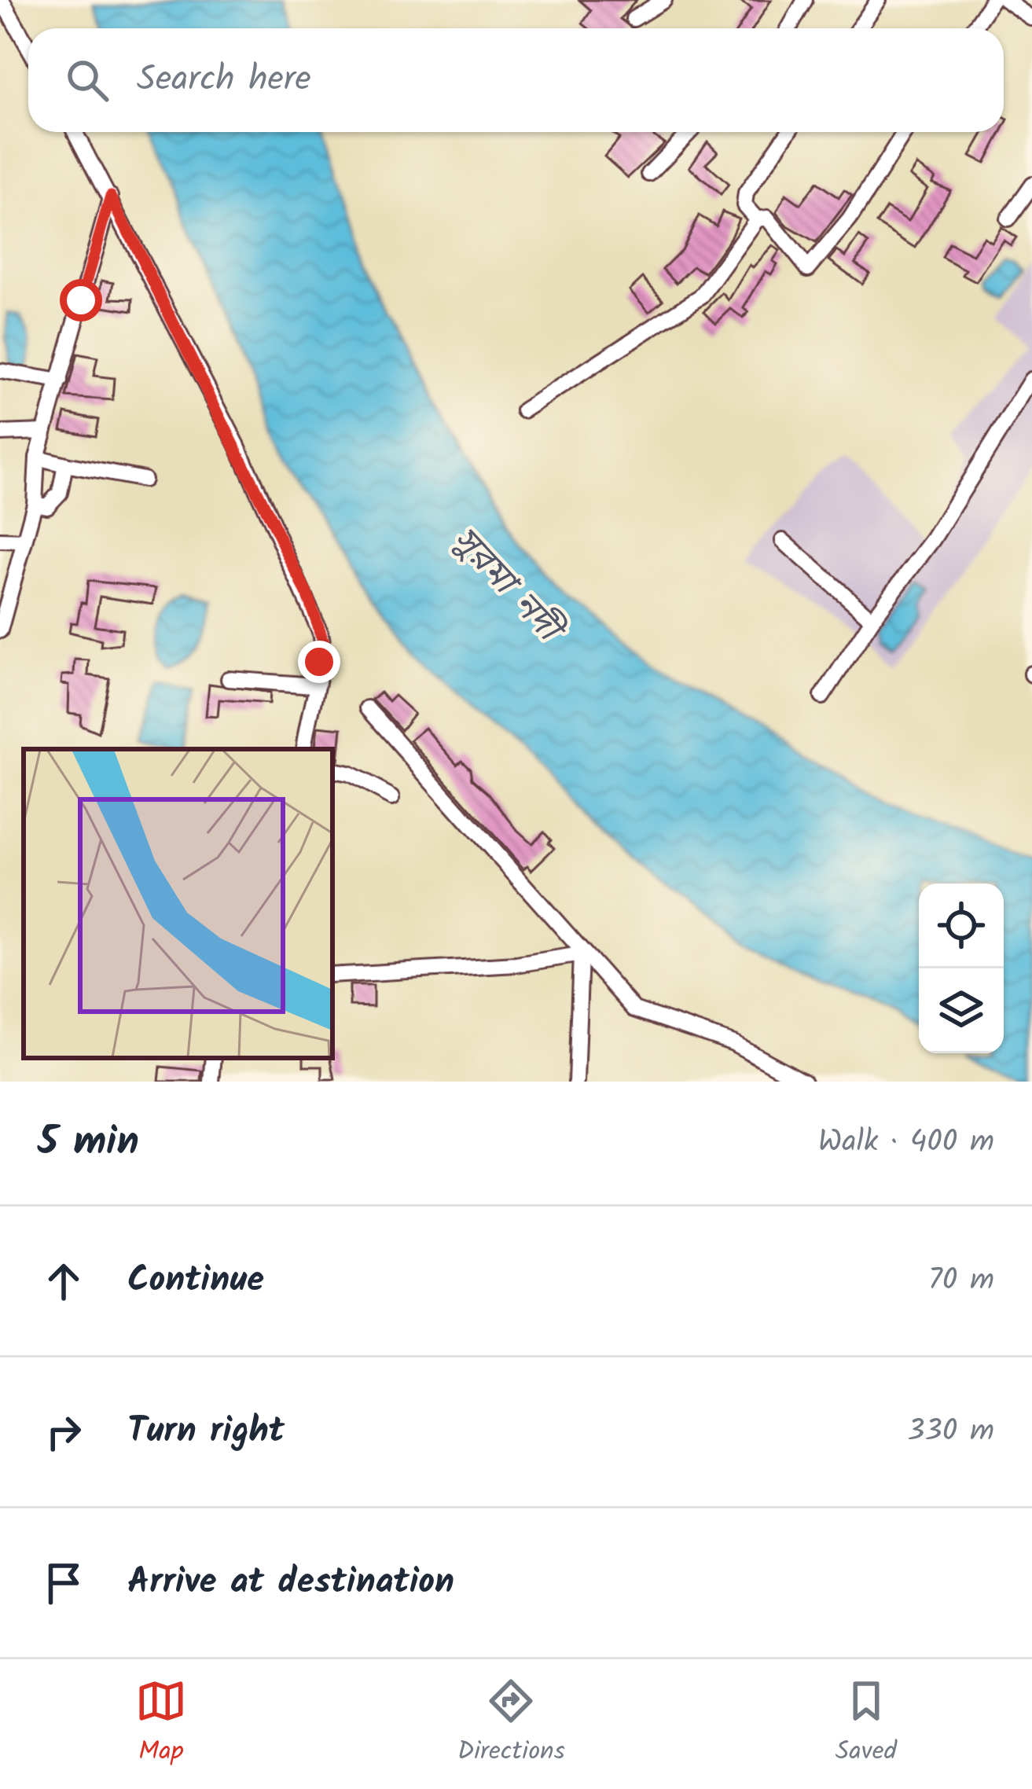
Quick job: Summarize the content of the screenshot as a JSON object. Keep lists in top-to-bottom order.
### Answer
{
  "water": ["সুরমা নদী"],
  "page": {
    "search": "Search here",
    "heading": ["5 min", "Walk · 400 m"],
    "list": [
      ["Continue", "70 m"],
      ["Turn right", "330 m"],
      "Arrive at destination"
    ],
    "nav": ["Map", "Directions", "Saved"]
  }
}
